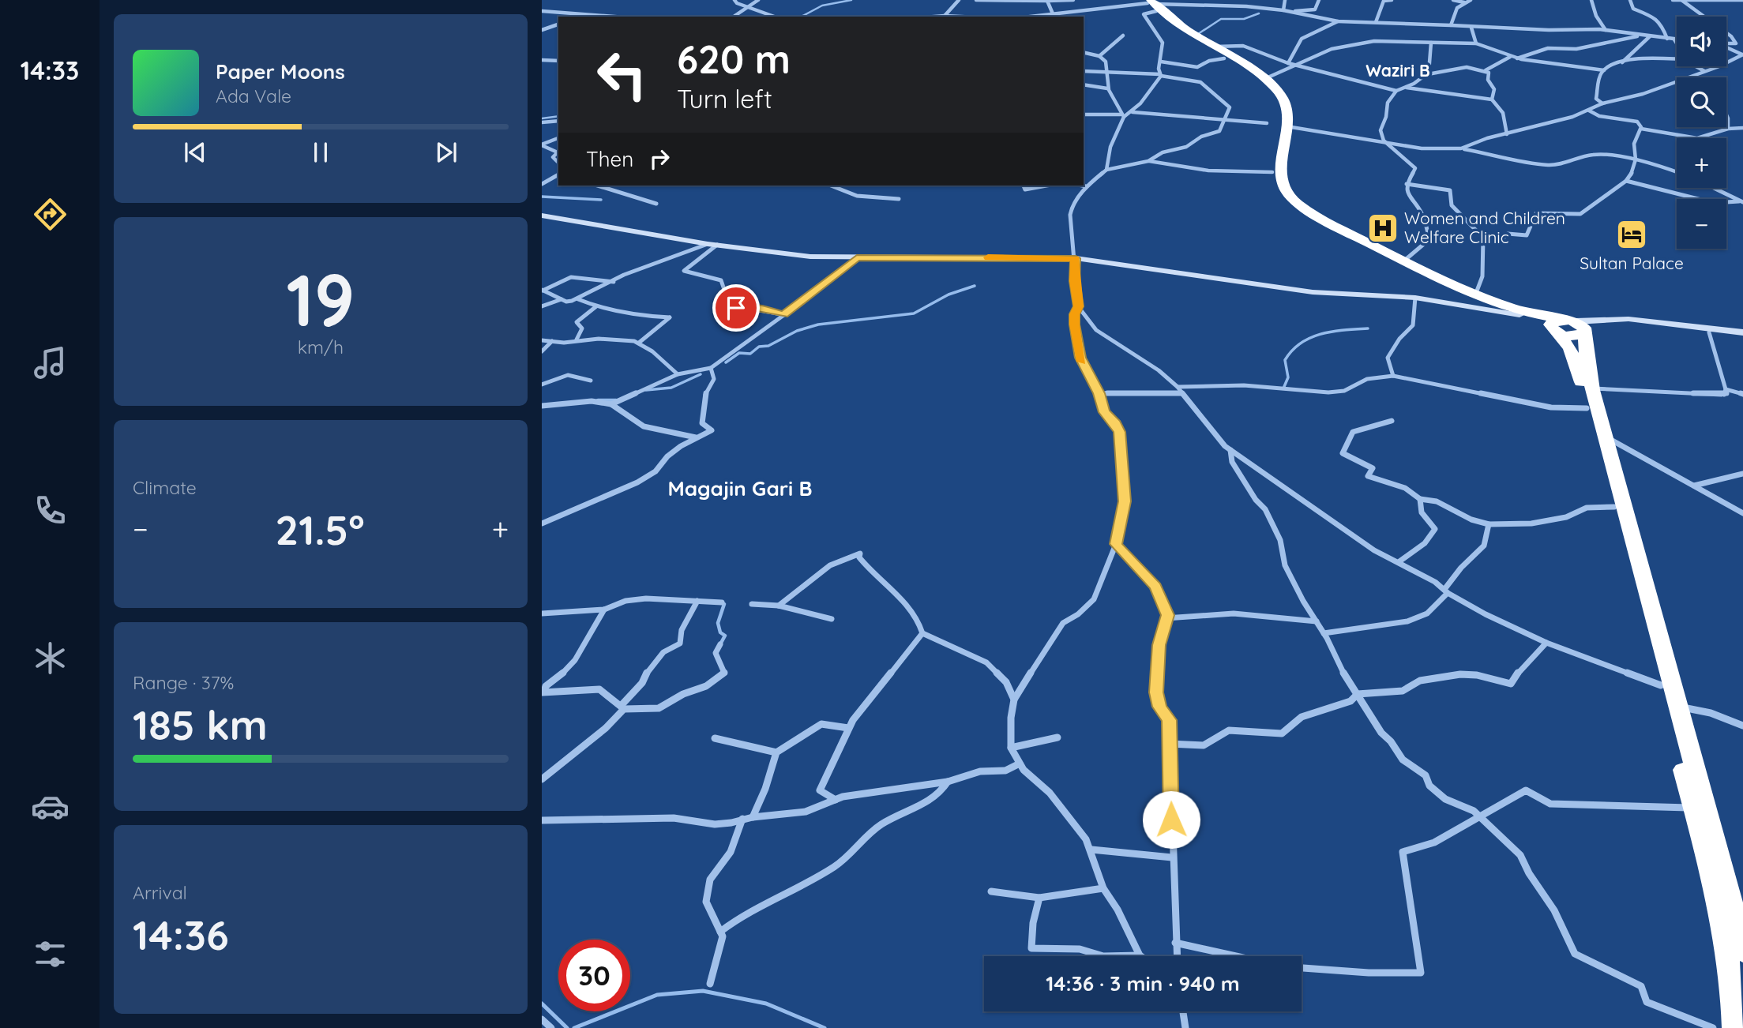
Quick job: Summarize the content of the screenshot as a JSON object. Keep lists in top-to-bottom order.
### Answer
{
  "districts": ["Waziri B", "Magajin Gari B"],
  "places": {
    "hospital": ["Women and Children Welfare Clinic"],
    "hotel": ["Sultan Palace"]
  },
  "page": {
    "tabs": "14:33",
    "map_buttons": ["+", "−"],
    "turn": ["620 m", "Turn left"],
    "song": ["Paper Moons", "Ada Vale"],
    "then": "Then",
    "tile": [
      ["19", "km/h"],
      "Climate",
      ["Range · 37%", "185 km"],
      ["Arrival", "14:36"]
    ],
    "heat": ["−", "21.5°", "+"],
    "limit": "30",
    "trip": "14:36 · 3 min · 940 m"
  }
}
